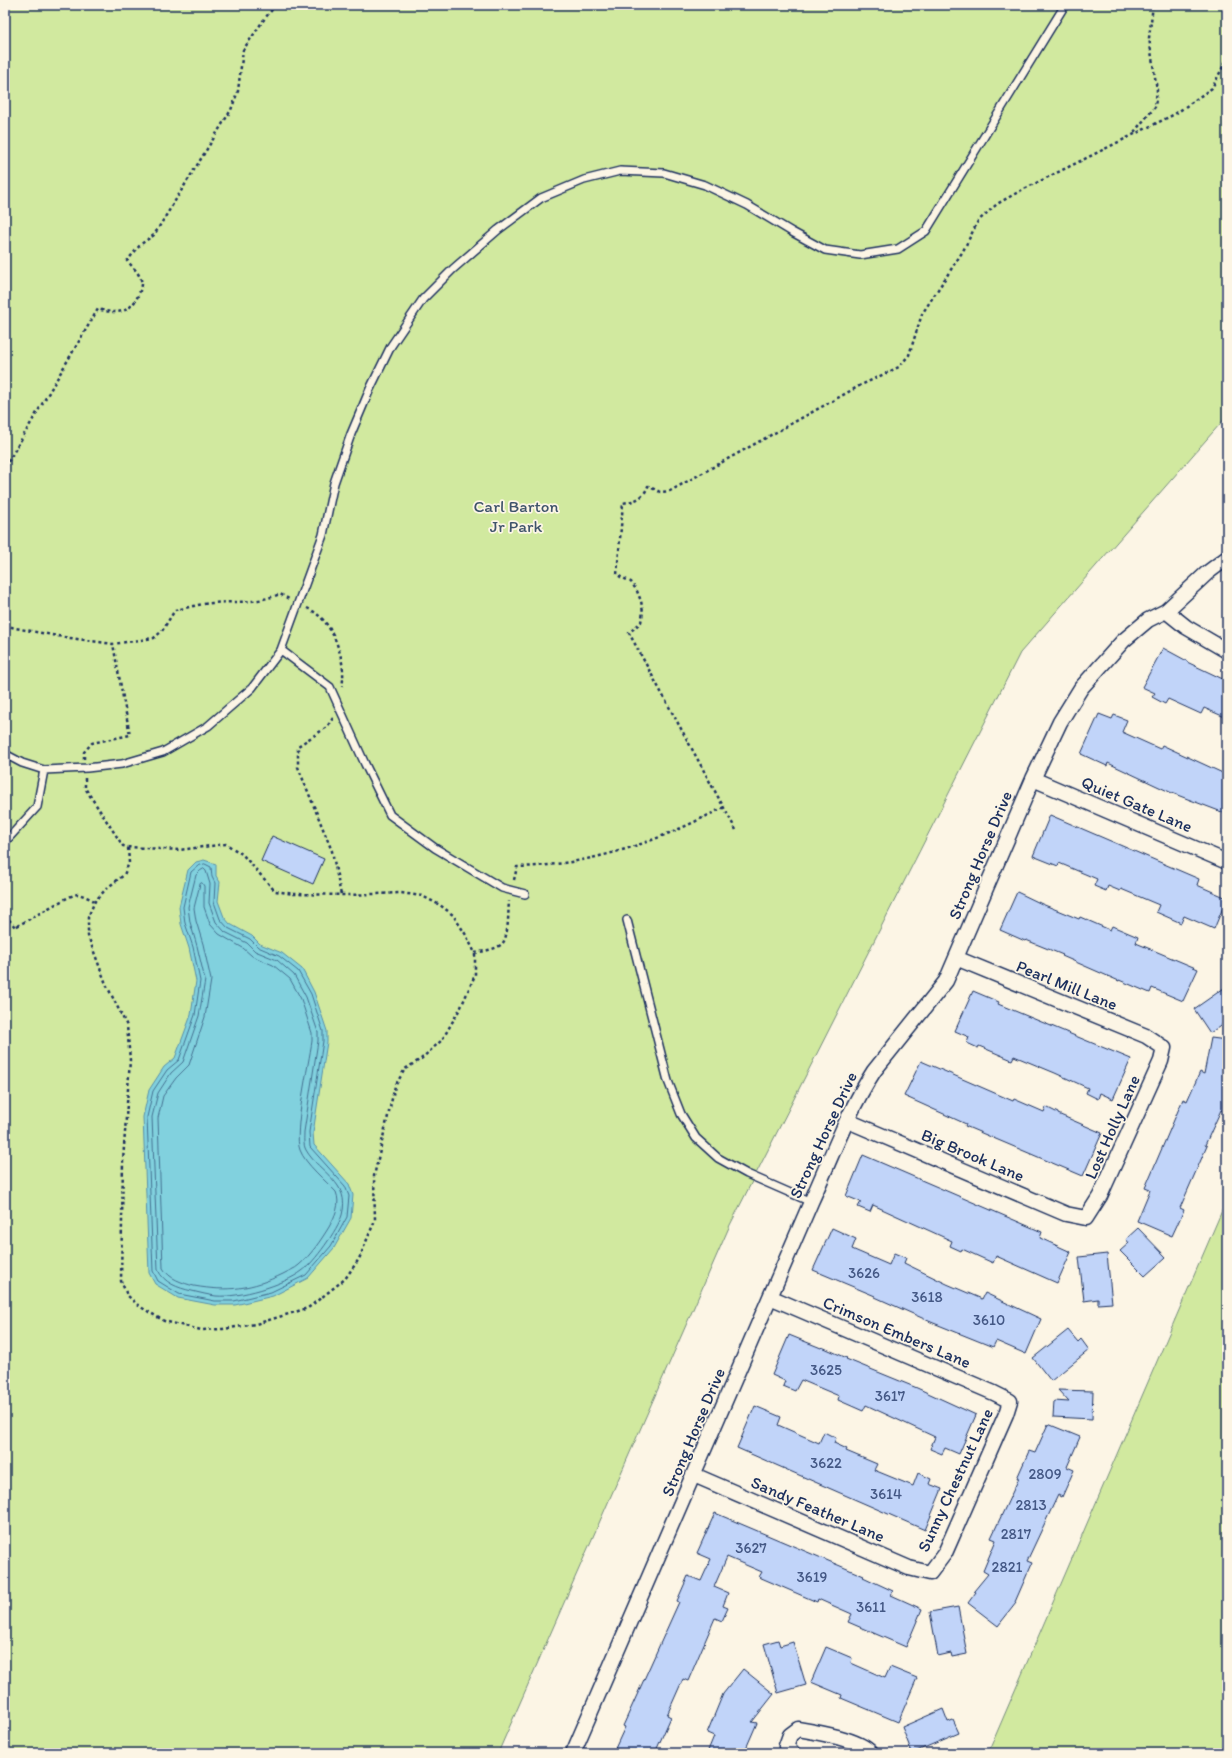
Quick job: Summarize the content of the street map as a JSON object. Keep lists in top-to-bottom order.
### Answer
{
  "streets": {
    "street": [
      "Quiet Gate Lane",
      "Strong Horse Drive",
      "Pearl Mill Lane",
      "Lost Holly Lane",
      "Big Brook Lane",
      "Crimson Embers Lane",
      "Sunny Chestnut Lane",
      "Sandy Feather Lane"
    ]
  },
  "crossings": [
    ["Quiet Gate Lane", "Strong Horse Drive"],
    ["Strong Horse Drive", "Pearl Mill Lane"],
    ["Strong Horse Drive", "Big Brook Lane"],
    ["Strong Horse Drive", "Crimson Embers Lane"],
    ["Strong Horse Drive", "Sandy Feather Lane"],
    ["Pearl Mill Lane", "Lost Holly Lane"],
    ["Lost Holly Lane", "Big Brook Lane"],
    ["Crimson Embers Lane", "Sunny Chestnut Lane"],
    ["Sunny Chestnut Lane", "Sandy Feather Lane"]
  ],
  "parks": ["Carl Barton Jr Park"],
  "house_numbers": [
    "3626",
    "3618",
    "3610",
    "3625",
    "3617",
    "3622",
    "2809",
    "3614",
    "2813",
    "2817",
    "3627",
    "2821",
    "3619",
    "3611"
  ]
}
